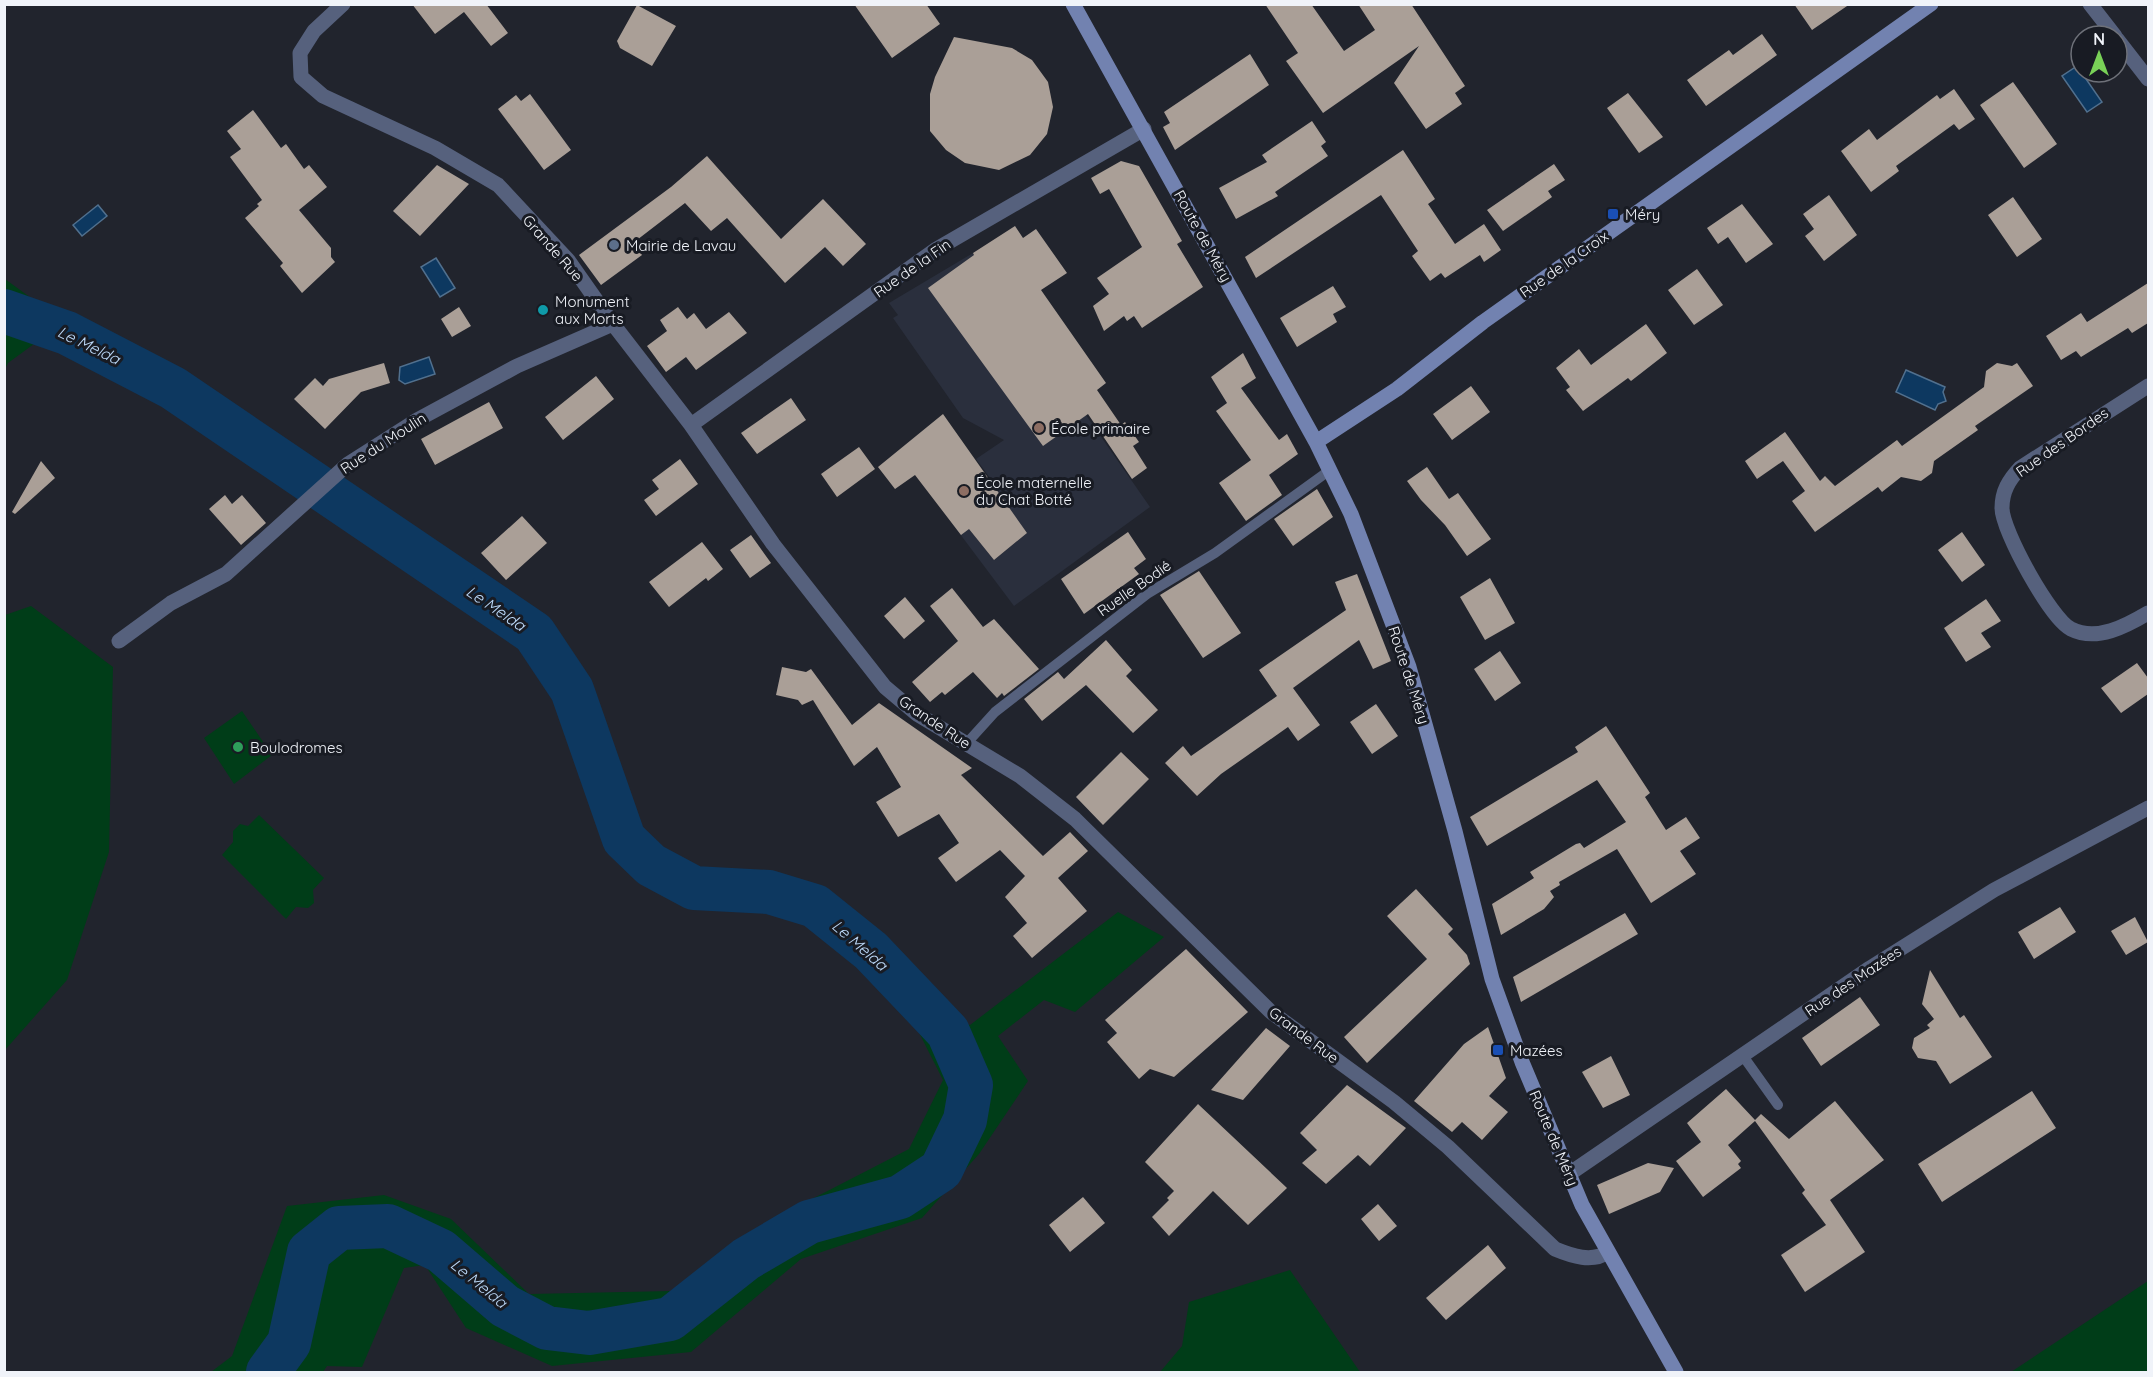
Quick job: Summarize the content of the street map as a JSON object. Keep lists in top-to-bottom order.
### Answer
{
  "streets": {
    "main road": ["Route de Méry", "Rue de la Croix"],
    "street": [
      "Grande Rue",
      "Rue de la Fin",
      "Rue des Bordes",
      "Rue du Moulin",
      "Rue des Mazées"
    ],
    "lane": ["Ruelle Bodié"]
  },
  "crossings": [
    ["Route de Méry", "Grande Rue"],
    ["Route de Méry", "Rue de la Croix"],
    ["Route de Méry", "Rue de la Fin"],
    ["Route de Méry", "Ruelle Bodié"],
    ["Route de Méry", "Rue des Mazées"],
    ["Grande Rue", "Rue de la Fin"],
    ["Grande Rue", "Rue du Moulin"],
    ["Grande Rue", "Ruelle Bodié"]
  ],
  "water": ["Le Melda"],
  "places": {
    "transit": ["Méry", "Mazées"],
    "other": [
      "Mairie de Lavau",
      "Monument aux Morts",
      "École primaire",
      "École maternelle du Chat Botté",
      "Boulodromes"
    ]
  },
  "north": "top"
}
